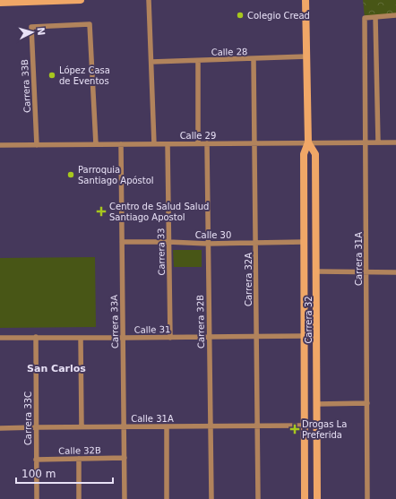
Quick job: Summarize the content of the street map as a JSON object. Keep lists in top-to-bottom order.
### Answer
{
  "streets": {
    "street": [
      "Calle 28",
      "Carrera 33B",
      "Calle 29",
      "Calle 30",
      "Carrera 33",
      "Carrera 31A",
      "Carrera 32A",
      "Carrera 32",
      "Carrera 33A",
      "Carrera 32B",
      "Calle 31",
      "Carrera 33C",
      "Calle 31A",
      "Calle 32B"
    ]
  },
  "crossings": [
    ["Calle 28", "Carrera 32A"],
    ["Calle 28", "Carrera 32"],
    ["Carrera 33B", "Calle 29"],
    ["Calle 29", "Carrera 33"],
    ["Calle 29", "Carrera 31A"],
    ["Calle 29", "Carrera 32A"],
    ["Calle 29", "Carrera 32"],
    ["Calle 29", "Carrera 33A"],
    ["Calle 29", "Carrera 32B"],
    ["Calle 30", "Carrera 33"],
    ["Calle 30", "Carrera 32A"],
    ["Calle 30", "Carrera 32"],
    ["Calle 30", "Carrera 33A"],
    ["Calle 30", "Carrera 32B"],
    ["Carrera 33", "Calle 31"],
    ["Carrera 32A", "Calle 31"],
    ["Carrera 32A", "Calle 31A"],
    ["Carrera 32", "Calle 31"],
    ["Carrera 32", "Calle 31A"],
    ["Carrera 33A", "Calle 31"],
    ["Carrera 33A", "Calle 31A"],
    ["Carrera 33A", "Calle 32B"],
    ["Carrera 32B", "Calle 31"],
    ["Carrera 32B", "Calle 31A"],
    ["Calle 31", "Carrera 33C"],
    ["Carrera 33C", "Calle 31A"],
    ["Carrera 33C", "Calle 32B"]
  ],
  "districts": ["San Carlos"],
  "places": {
    "other": ["Colegio Cread", "López Casa de Eventos", "Parroquia Santiago Apóstol"],
    "health": ["Centro de Salud Salud Santiago Apostol", "Drogas La Preferida"]
  },
  "scale_bar": "100 m",
  "north": "right"
}
